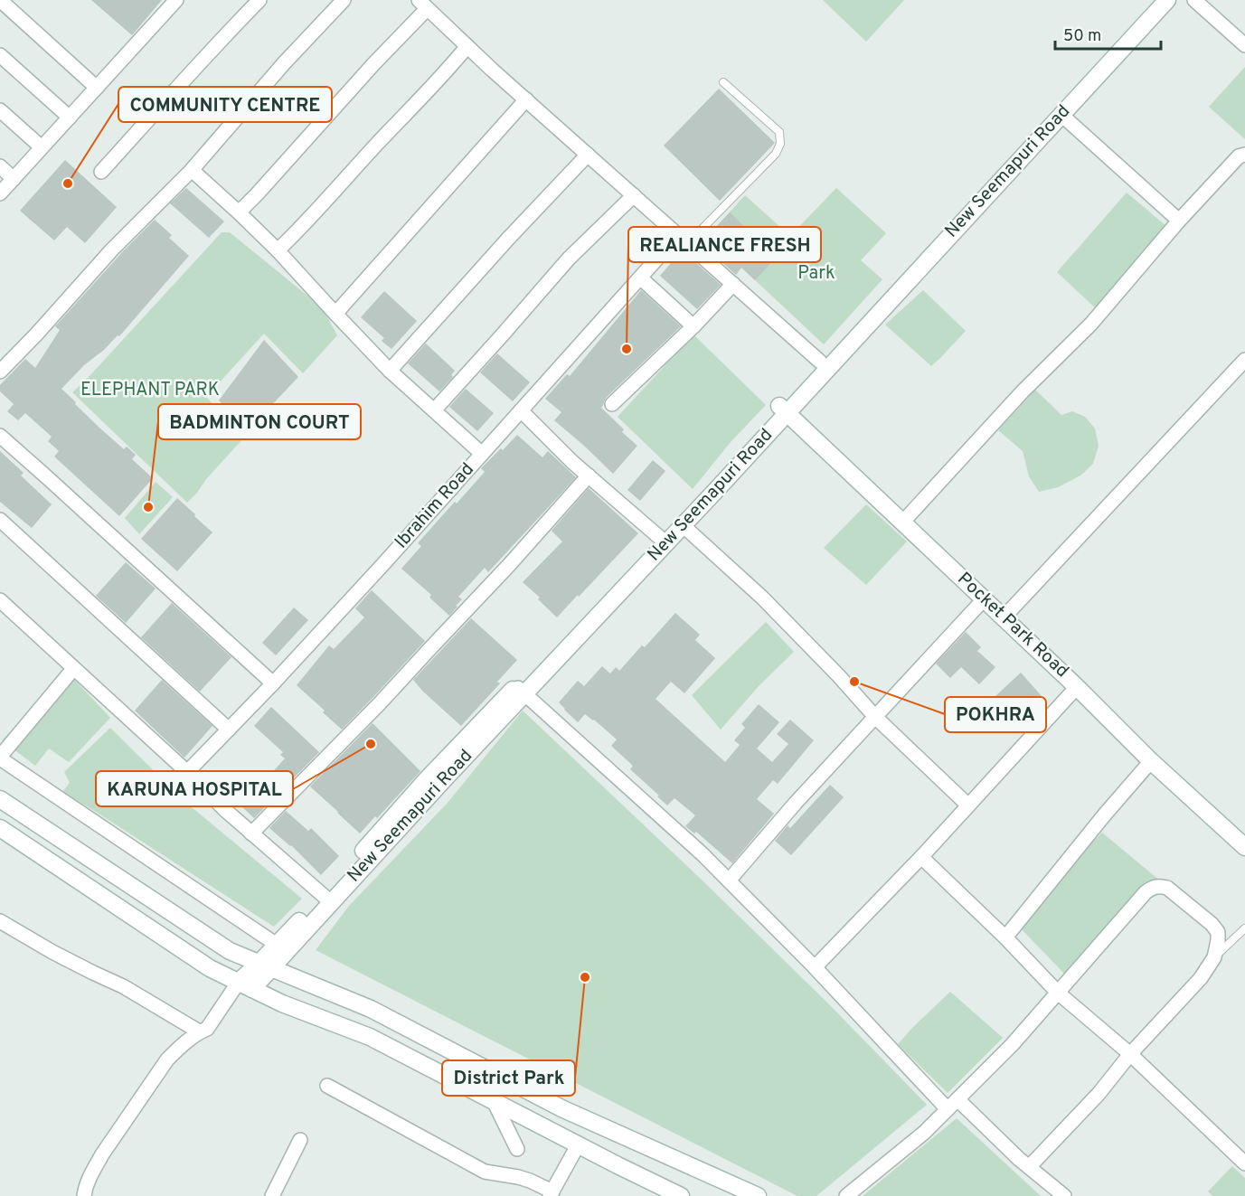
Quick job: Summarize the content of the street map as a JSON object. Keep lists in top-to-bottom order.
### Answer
{
  "streets": {
    "main road": ["New Seemapuri Road", "Pocket Park Road"],
    "street": ["Ibrahim Road"]
  },
  "crossings": [
    ["New Seemapuri Road", "Pocket Park Road"]
  ],
  "parks": ["Park", "ELEPHANT PARK"],
  "places": [
    "COMMUNITY CENTRE",
    "REALIANCE FRESH",
    "BADMINTON COURT",
    "POKHRA",
    "KARUNA HOSPITAL",
    "District Park"
  ],
  "scale_bar": "50 m"
}
